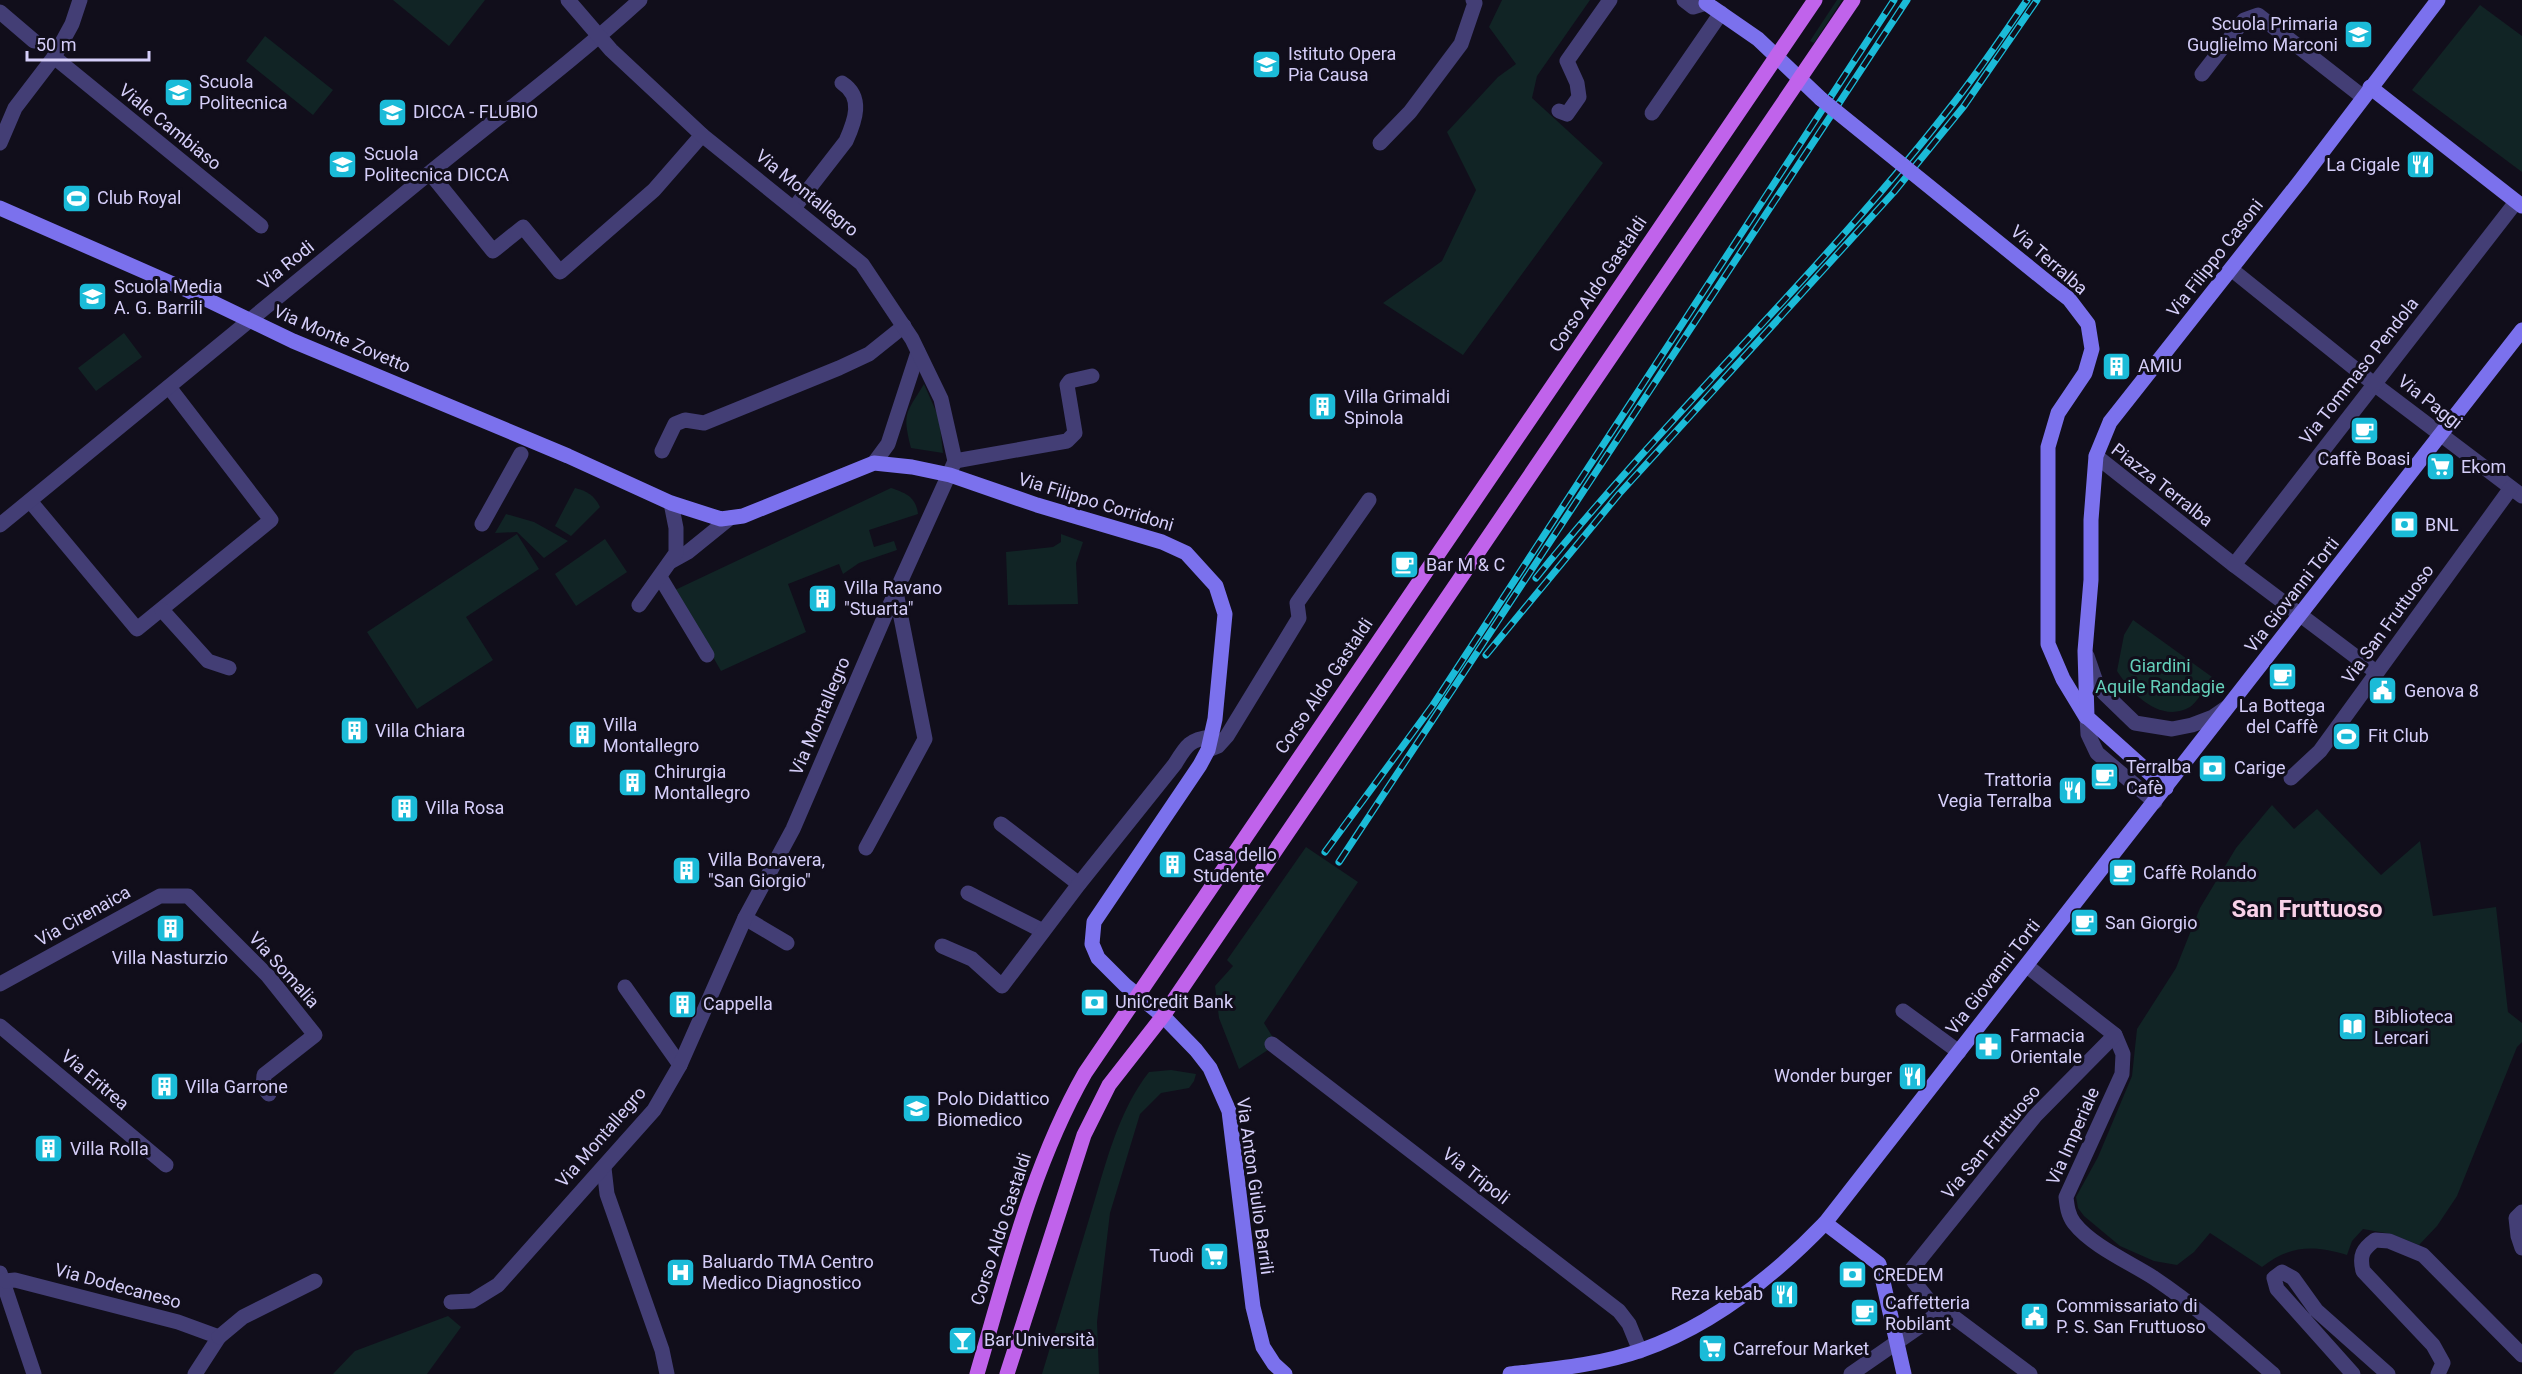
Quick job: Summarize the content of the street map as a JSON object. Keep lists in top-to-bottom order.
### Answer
{
  "streets": {
    "main road": ["Corso Aldo Gastaldi"],
    "street": [
      "Viale Cambiaso",
      "Via Montallegro",
      "Via Filippo Casoni",
      "Via Terralba",
      "Via Rodi",
      "Via Monte Zovetto",
      "Via Tommaso Pendola",
      "Via Paggi",
      "Piazza Terralba",
      "Via Filippo Corridoni",
      "Via Giovanni Torti",
      "Via San Fruttuoso",
      "Via Cirenaica",
      "Via Somalia",
      "Via Eritrea",
      "Via Imperiale",
      "Via Tripoli",
      "Via Anton Giulio Barrili",
      "Via Dodecaneso"
    ]
  },
  "crossings": [
    ["Via Montallegro", "Via Rodi"],
    ["Via Montallegro", "Via Monte Zovetto"],
    ["Via Filippo Casoni", "Via Paggi"],
    ["Via Filippo Casoni", "Piazza Terralba"],
    ["Via Terralba", "Piazza Terralba"],
    ["Via Rodi", "Via Monte Zovetto"],
    ["Corso Aldo Gastaldi", "Via Filippo Corridoni"],
    ["Via Monte Zovetto", "Via Filippo Corridoni"],
    ["Via Tommaso Pendola", "Via Paggi"],
    ["Via Tommaso Pendola", "Piazza Terralba"],
    ["Via Paggi", "Via Giovanni Torti"],
    ["Via Paggi", "Via San Fruttuoso"],
    ["Piazza Terralba", "Via Giovanni Torti"],
    ["Piazza Terralba", "Via San Fruttuoso"],
    ["Via Filippo Corridoni", "Via Anton Giulio Barrili"],
    ["Via Giovanni Torti", "Via Tripoli"],
    ["Via San Fruttuoso", "Via Imperiale"],
    ["Via Cirenaica", "Via Somalia"]
  ],
  "districts": ["San Fruttuoso"],
  "parks": ["Giardini Aquile Randagie"],
  "places": {
    "school or university": [
      "Scuola Primaria Guglielmo Marconi",
      "Istituto Opera Pia Causa",
      "Scuola Politecnica",
      "DICCA - FLUBIO",
      "Scuola Politecnica DICCA",
      "Scuola Media A. G. Barrili",
      "Polo Didattico Biomedico"
    ],
    "restaurant": [
      "La Cigale",
      "Trattoria Vegia Terralba",
      "Wonder burger",
      "Reza kebab"
    ],
    "sports": ["Club Royal", "Fit Club"],
    "building": [
      "AMIU",
      "Villa Grimaldi Spinola",
      "Villa Ravano \"Stuarta\"",
      "Villa Chiara",
      "Villa Montallegro",
      "Chirurgia Montallegro",
      "Villa Rosa",
      "Casa dello Studente",
      "Villa Bonavera, \"San Giorgio\"",
      "Villa Nasturzio",
      "Cappella",
      "Villa Garrone",
      "Villa Rolla"
    ],
    "cafe": [
      "Caffè Boasi",
      "Bar M & C",
      "La Bottega del Caffè",
      "Terralba Cafè",
      "Caffè Rolando",
      "San Giorgio",
      "Caffetteria Robilant"
    ],
    "supermarket": ["Ekom", "Tuodì", "Carrefour Market"],
    "bank": [
      "BNL",
      "Carige",
      "UniCredit Bank",
      "CREDEM"
    ],
    "public building": ["Genova 8", "Commissariato di P. S. San Fruttuoso"],
    "library": ["Biblioteca Lercari"],
    "pharmacy": ["Farmacia Orientale"],
    "hospital": ["Baluardo TMA Centro Medico Diagnostico"],
    "bar": ["Bar Università"]
  },
  "scale_bar": "50 m"
}
